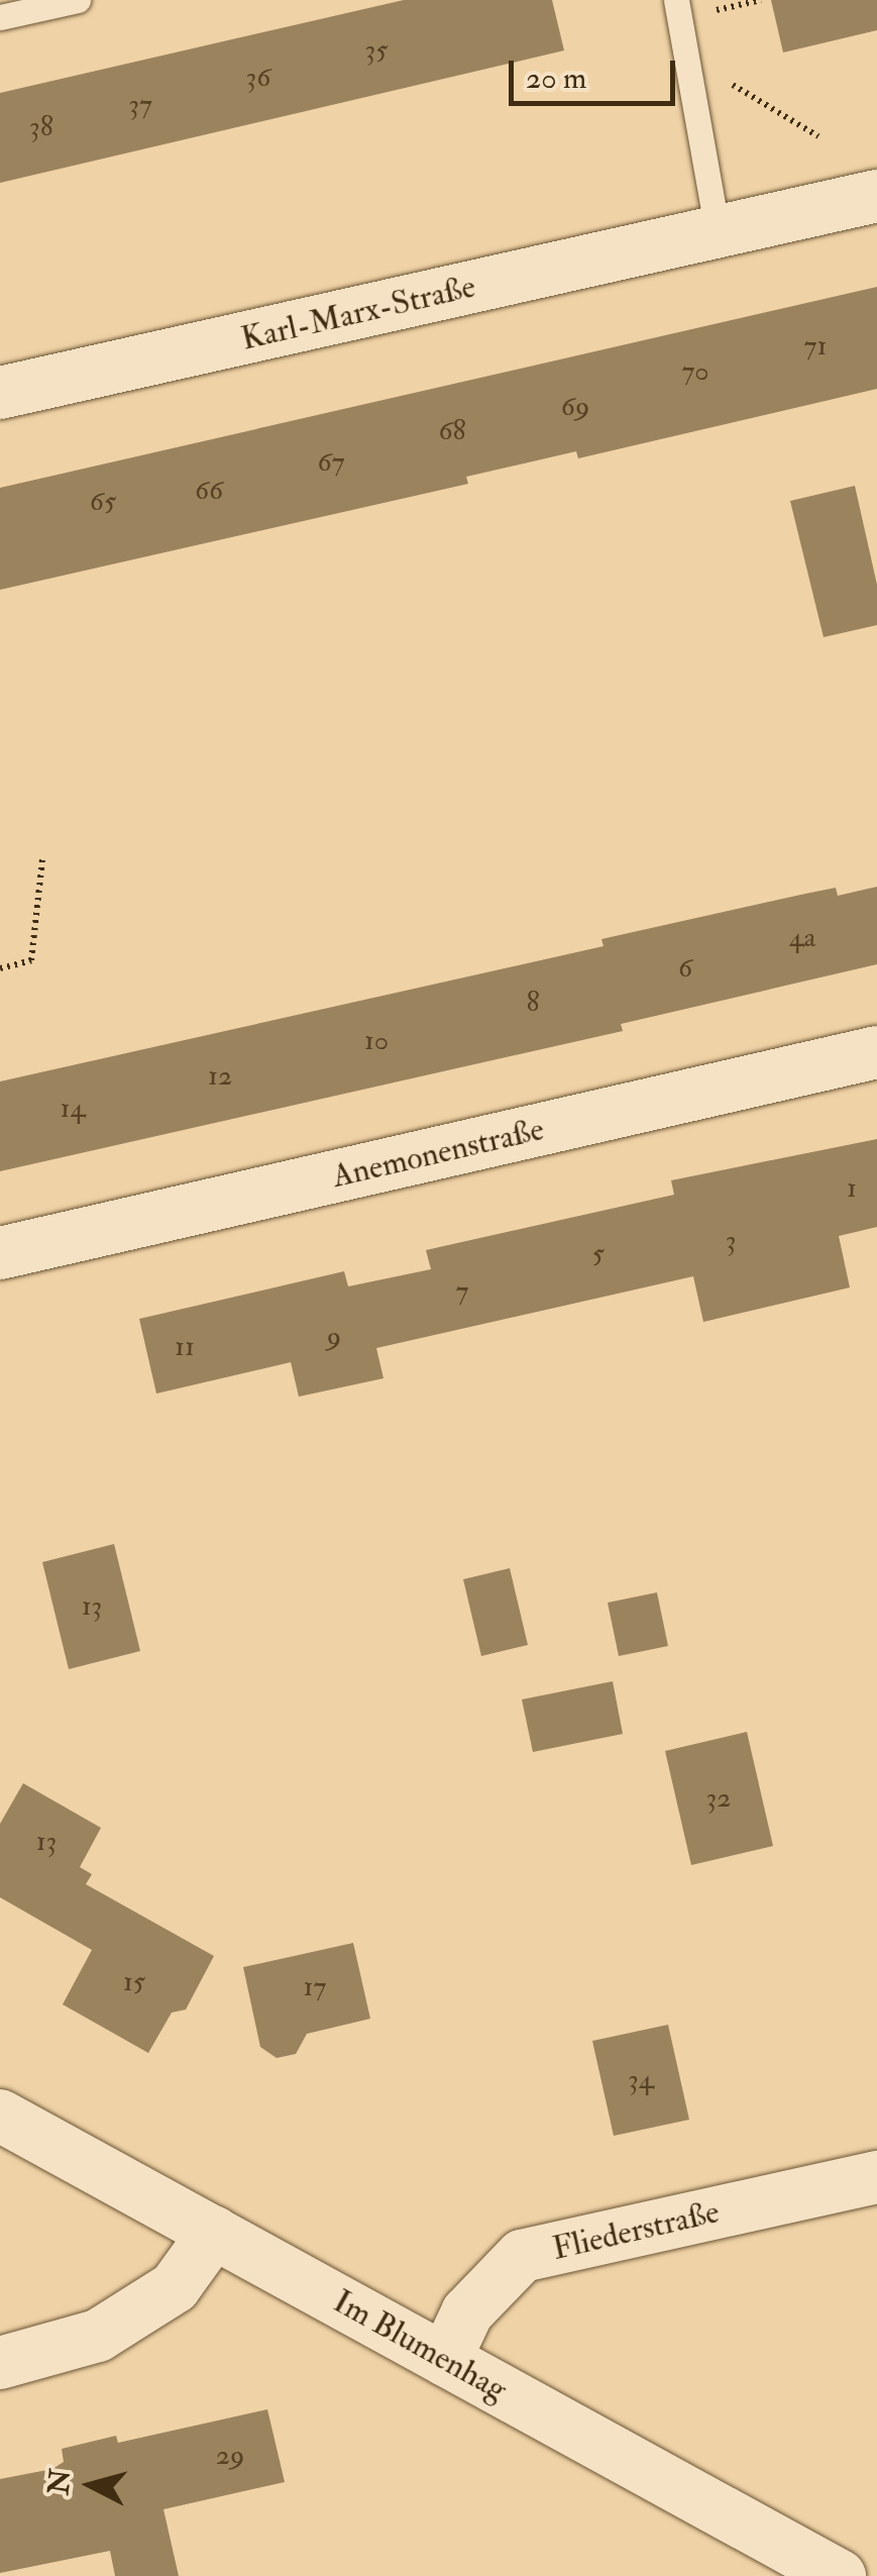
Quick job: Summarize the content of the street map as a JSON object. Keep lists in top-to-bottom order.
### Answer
{
  "streets": {
    "street": [
      "Karl-Marx-Straße",
      "Anemonenstraße",
      "Fliederstraße",
      "Im Blumenhag"
    ]
  },
  "crossings": [
    ["Fliederstraße", "Im Blumenhag"]
  ],
  "house_numbers": [
    "35",
    "36",
    "37",
    "38",
    "71",
    "70",
    "69",
    "68",
    "67",
    "66",
    "65",
    "4a",
    "6",
    "8",
    "10",
    "12",
    "14",
    "1",
    "3",
    "5",
    "7",
    "9",
    "11",
    "13",
    "32",
    "13",
    "15",
    "17",
    "34",
    "29"
  ],
  "scale_bar": "20 m",
  "north": "left"
}
